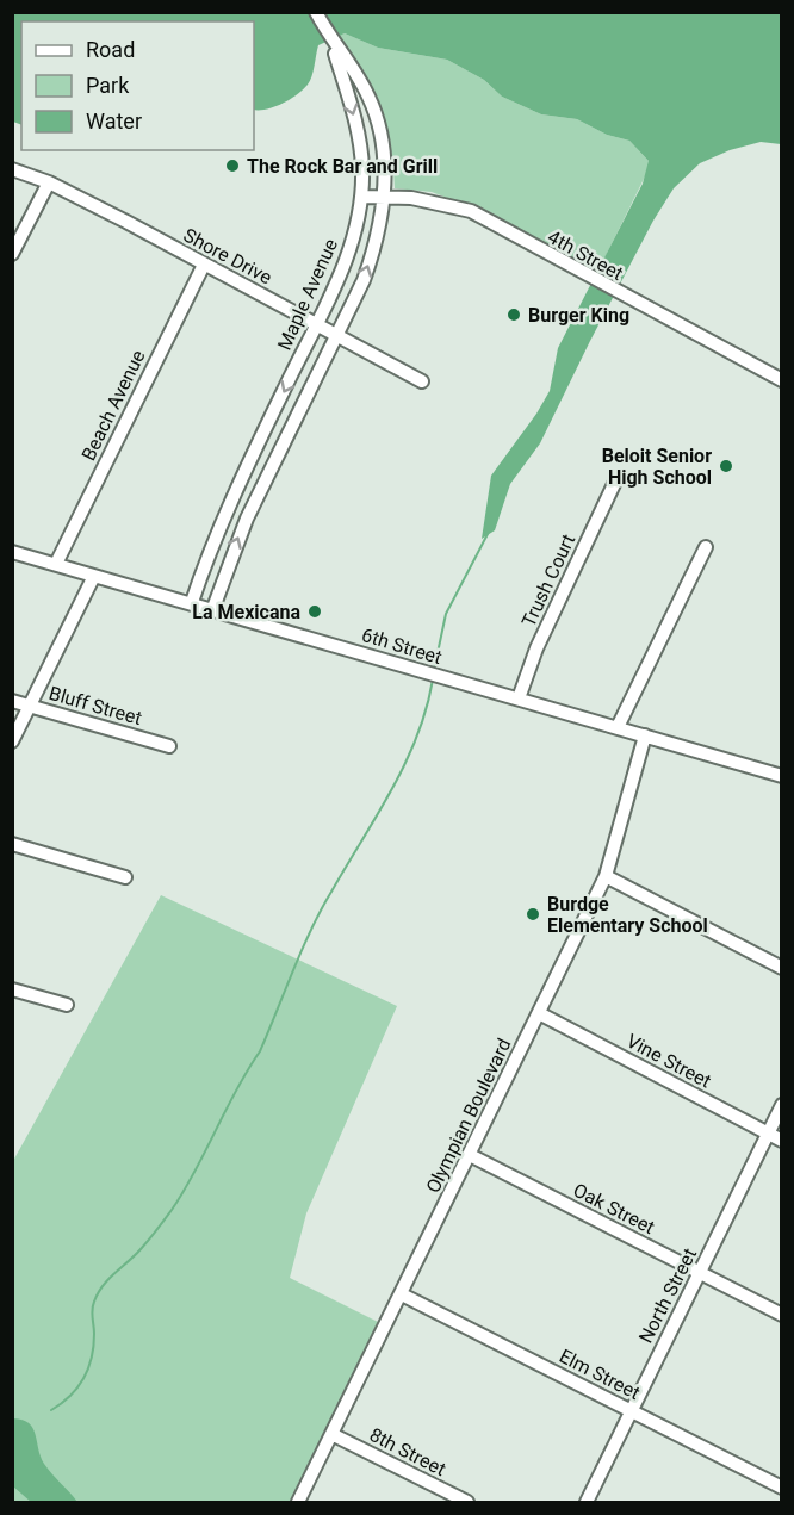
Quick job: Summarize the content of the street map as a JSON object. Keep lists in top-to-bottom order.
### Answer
{
  "streets": {
    "street": [
      "4th Street",
      "Shore Drive",
      "Maple Avenue",
      "Beach Avenue",
      "Trush Court",
      "6th Street",
      "Bluff Street",
      "Vine Street",
      "Olympian Boulevard",
      "Oak Street",
      "North Street",
      "Elm Street",
      "8th Street"
    ]
  },
  "crossings": [
    ["4th Street", "Maple Avenue"],
    ["Shore Drive", "Maple Avenue"],
    ["Shore Drive", "Beach Avenue"],
    ["Maple Avenue", "6th Street"],
    ["Beach Avenue", "6th Street"],
    ["Trush Court", "6th Street"],
    ["6th Street", "Olympian Boulevard"],
    ["Vine Street", "Olympian Boulevard"],
    ["Vine Street", "North Street"],
    ["Olympian Boulevard", "Oak Street"],
    ["Olympian Boulevard", "Elm Street"],
    ["Olympian Boulevard", "8th Street"],
    ["Oak Street", "North Street"],
    ["North Street", "Elm Street"]
  ],
  "places": [
    "The Rock Bar and Grill",
    "Burger King",
    "Beloit Senior High School",
    "La Mexicana",
    "Burdge Elementary School"
  ],
  "legend": ["Road", "Park", "Water"]
}
